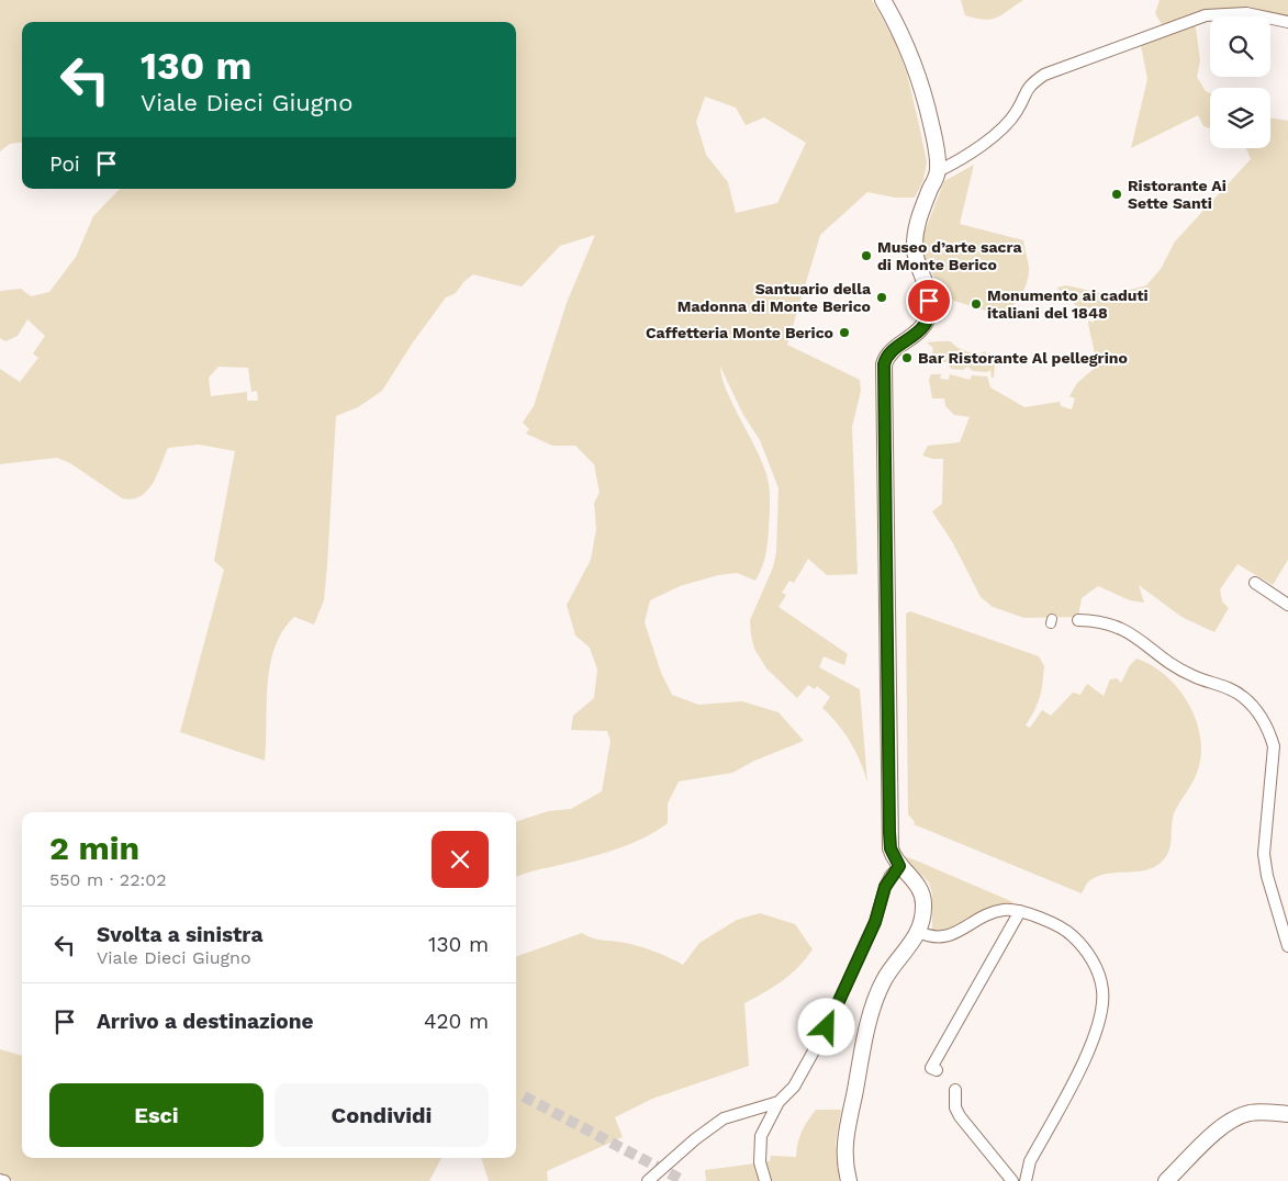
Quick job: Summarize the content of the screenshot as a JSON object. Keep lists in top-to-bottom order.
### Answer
{
  "places": [
    "Ristorante Ai Sette Santi",
    "Museo d’arte sacra di Monte Berico",
    "Santuario della Madonna di Monte Berico",
    "Monumento ai caduti italiani del 1848",
    "Caffetteria Monte Berico",
    "Bar Ristorante Al pellegrino"
  ],
  "page": {
    "turn": ["130 m", "Viale Dieci Giugno"],
    "then": "Poi",
    "heading": ["2 min", "550 m · 22:02"],
    "list": [
      {
        "name": "Svolta a sinistra",
        "note": "Viale Dieci Giugno",
        "value": "130 m"
      },
      {
        "name": "Arrivo a destinazione",
        "value": "420 m"
      }
    ],
    "buttons": ["Esci", "Condividi"]
  }
}
